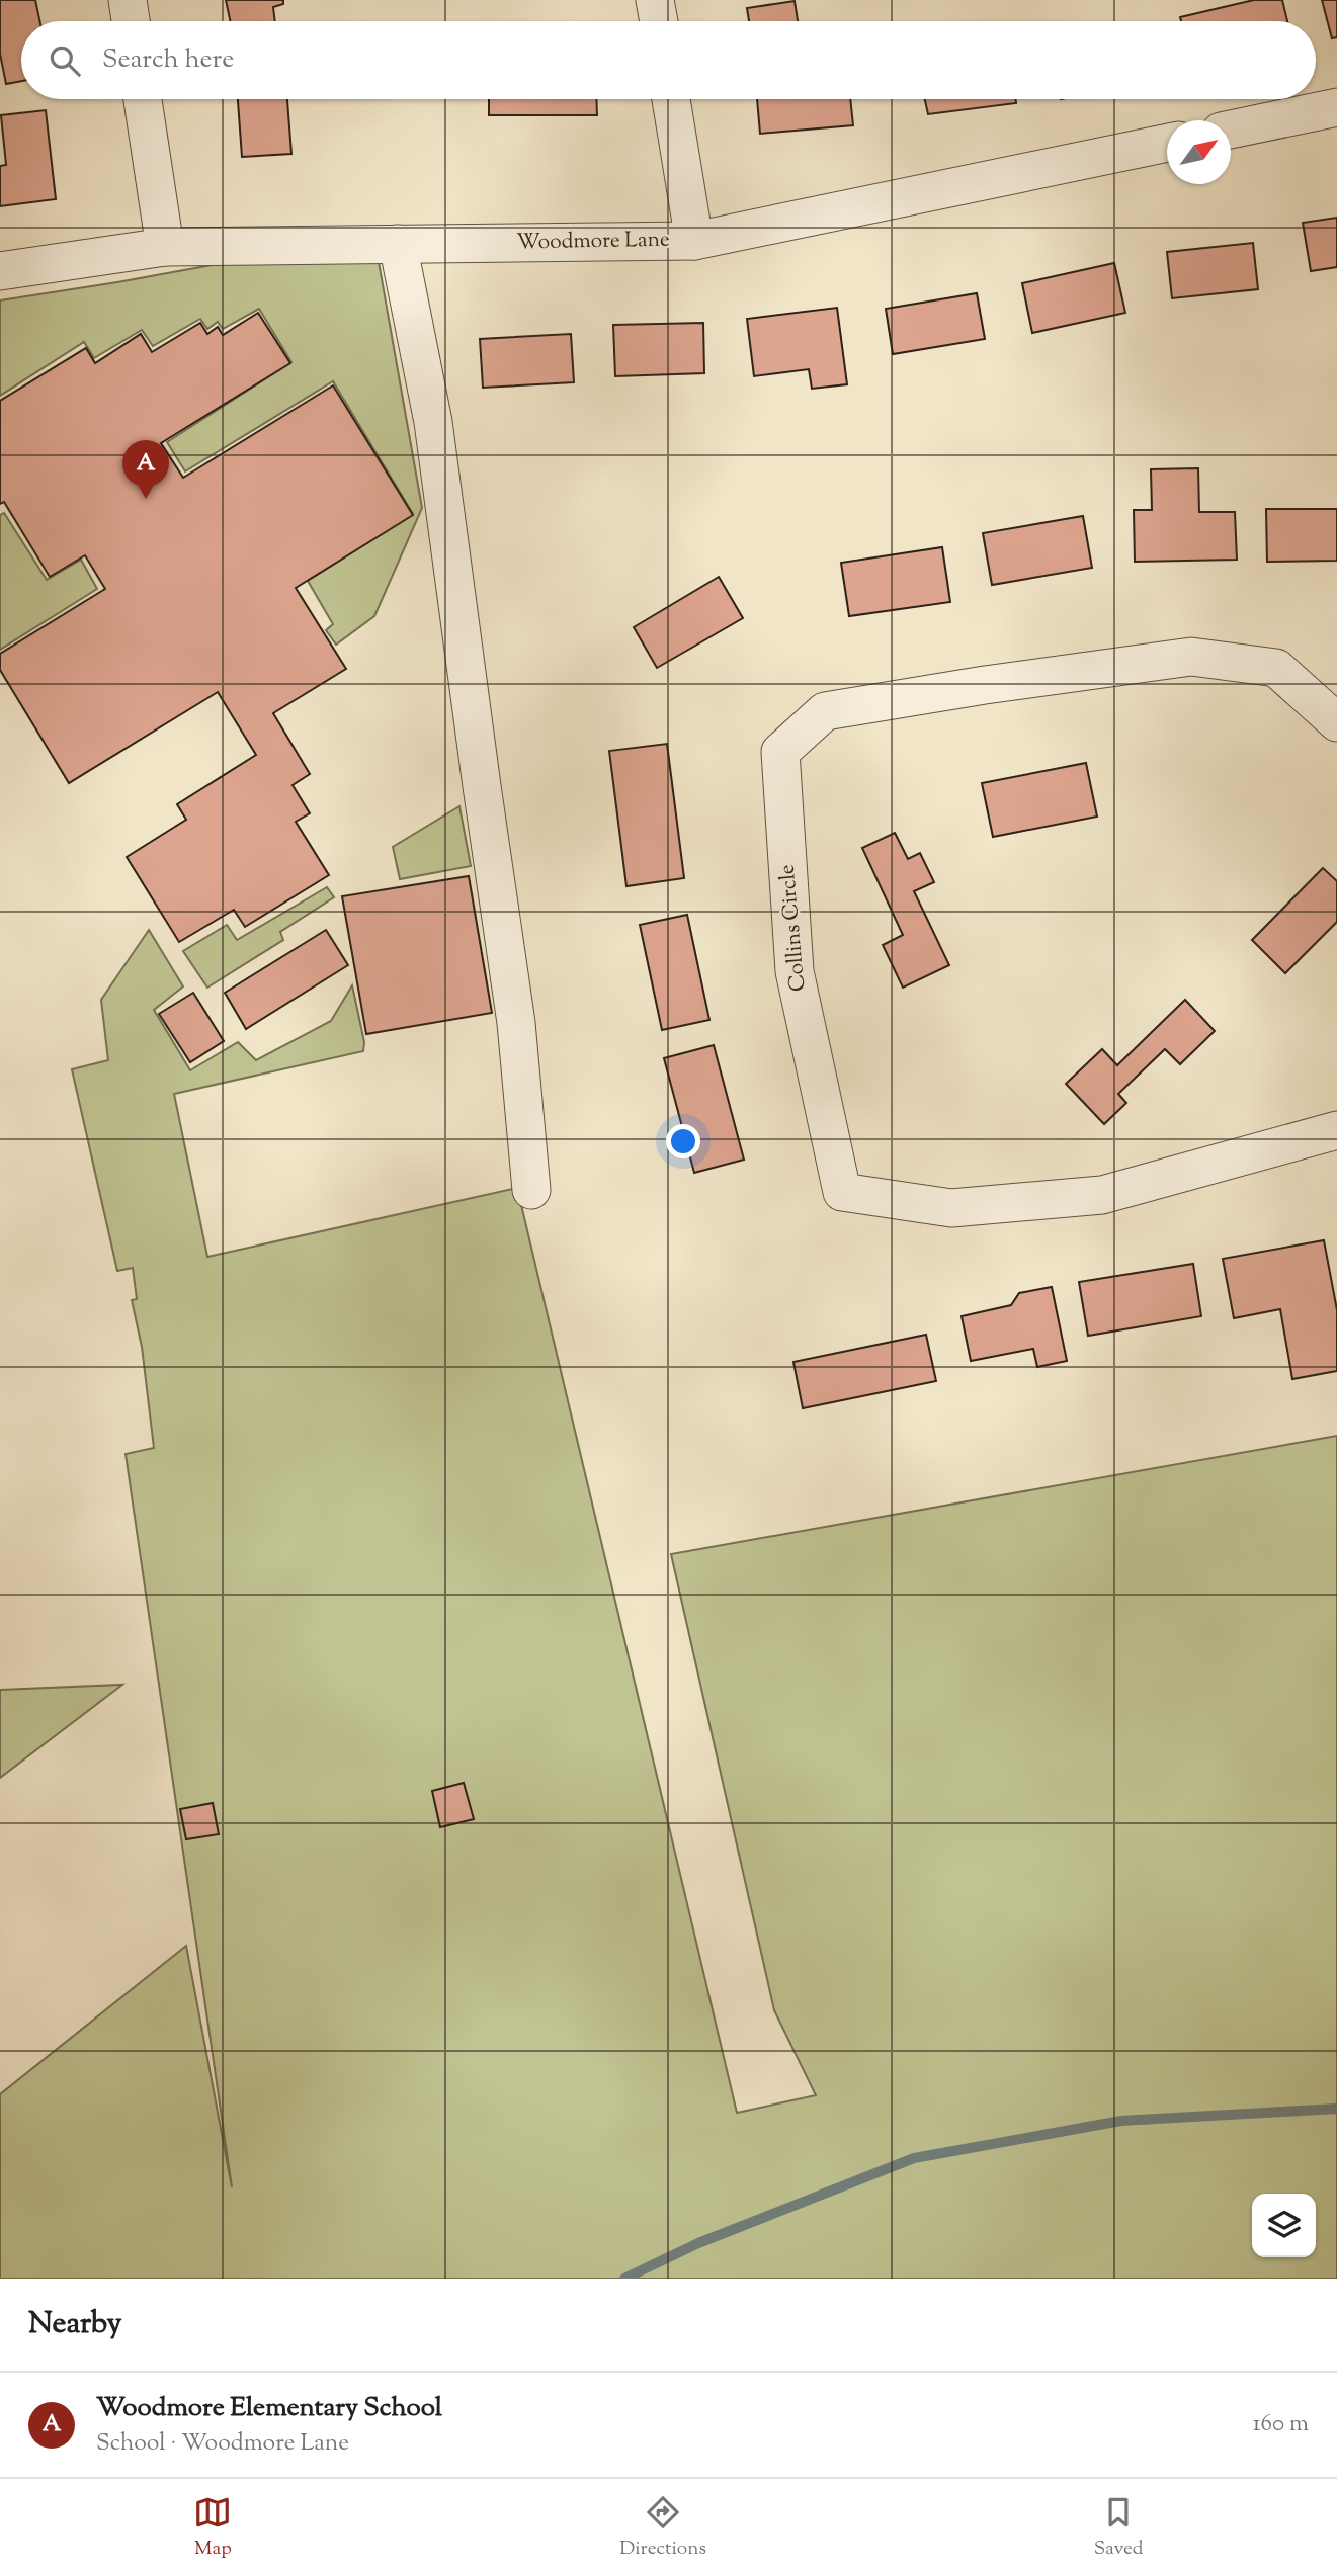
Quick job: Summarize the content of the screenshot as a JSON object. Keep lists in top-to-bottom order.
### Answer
{
  "streets": {
    "street": ["Woodmore Lane", "Collins Circle"]
  },
  "north": "top right",
  "page": {
    "search": "Search here",
    "pins": "A",
    "heading": "Nearby",
    "list": [
      {
        "mark": "A",
        "name": "Woodmore Elementary School",
        "note": "School · Woodmore Lane",
        "value": "160 m"
      }
    ],
    "nav": ["Map", "Directions", "Saved"]
  }
}
